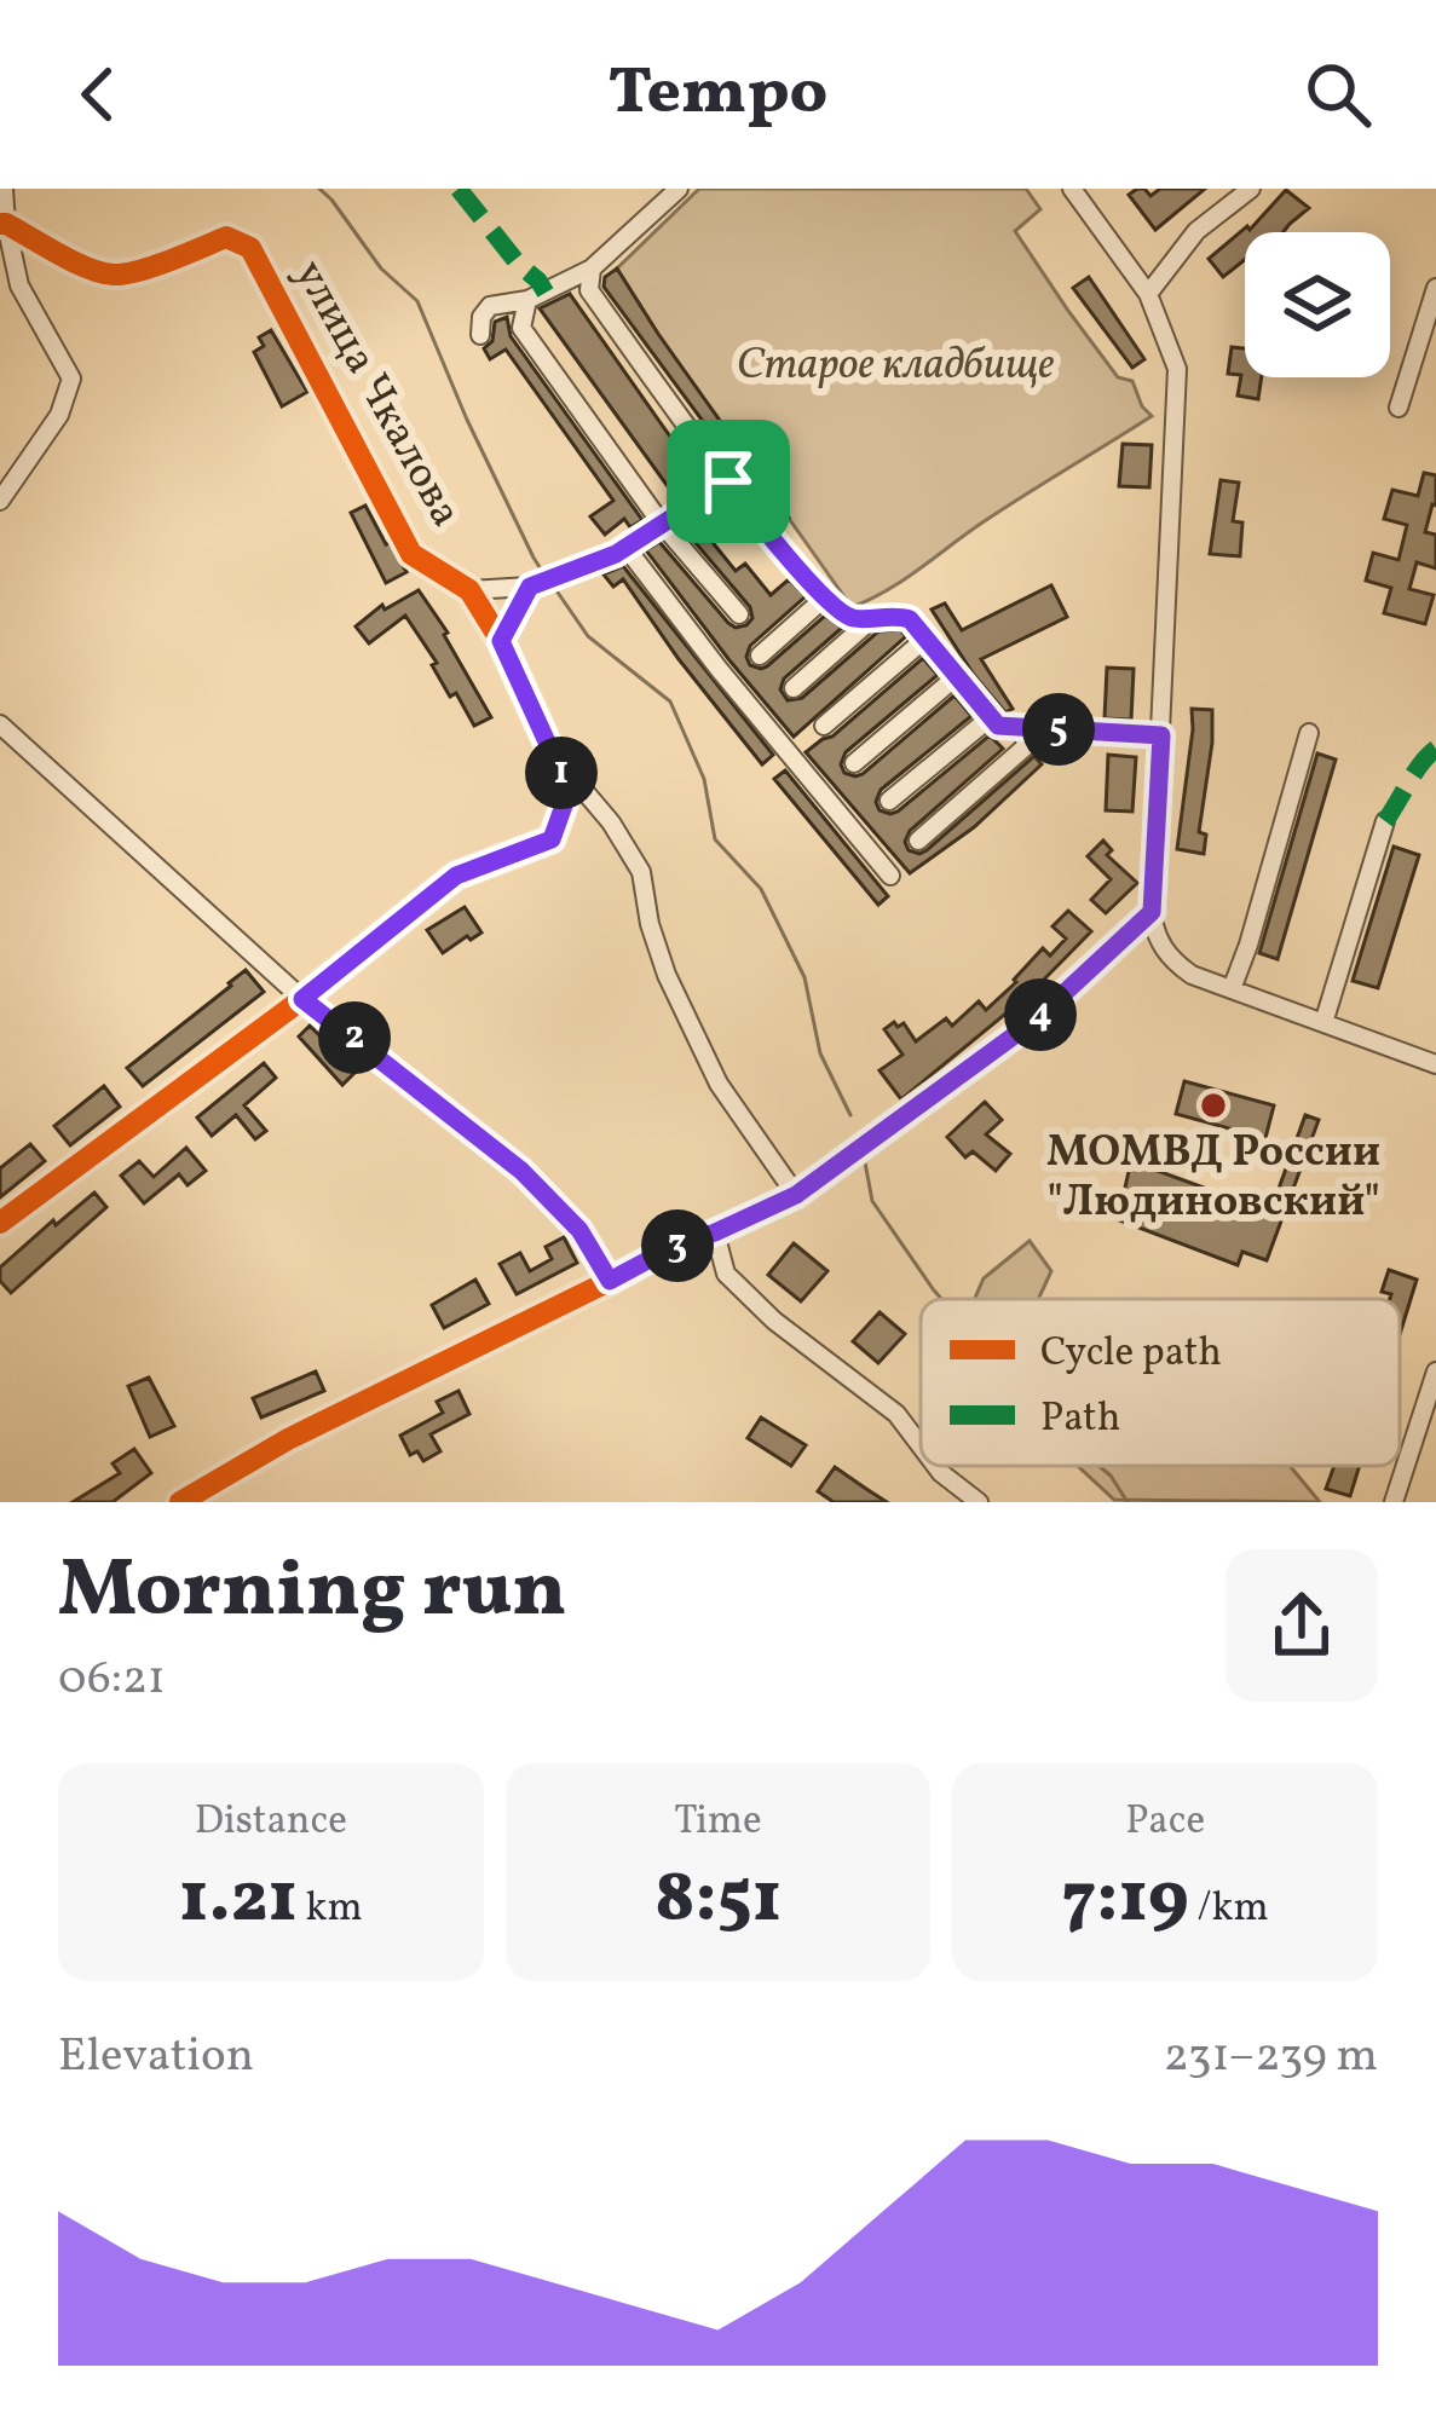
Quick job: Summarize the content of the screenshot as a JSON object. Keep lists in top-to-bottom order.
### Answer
{
  "streets": {
    "street": ["улица Чкалова"]
  },
  "parks": ["Старое кладбище"],
  "places": ["МОМВД России \"Людиновский\""],
  "legend": ["Cycle path", "Path"],
  "page": {
    "header": "Tempo",
    "pins": [
      "5",
      "1",
      "4",
      "2",
      "3"
    ],
    "heading": ["Morning run", "06:21"],
    "stats": [
      ["Distance", "1.21 km"],
      ["Time", "8:51"],
      ["Pace", "7:19 /km"]
    ],
    "chart": ["Elevation", "231–239 m"]
  }
}
